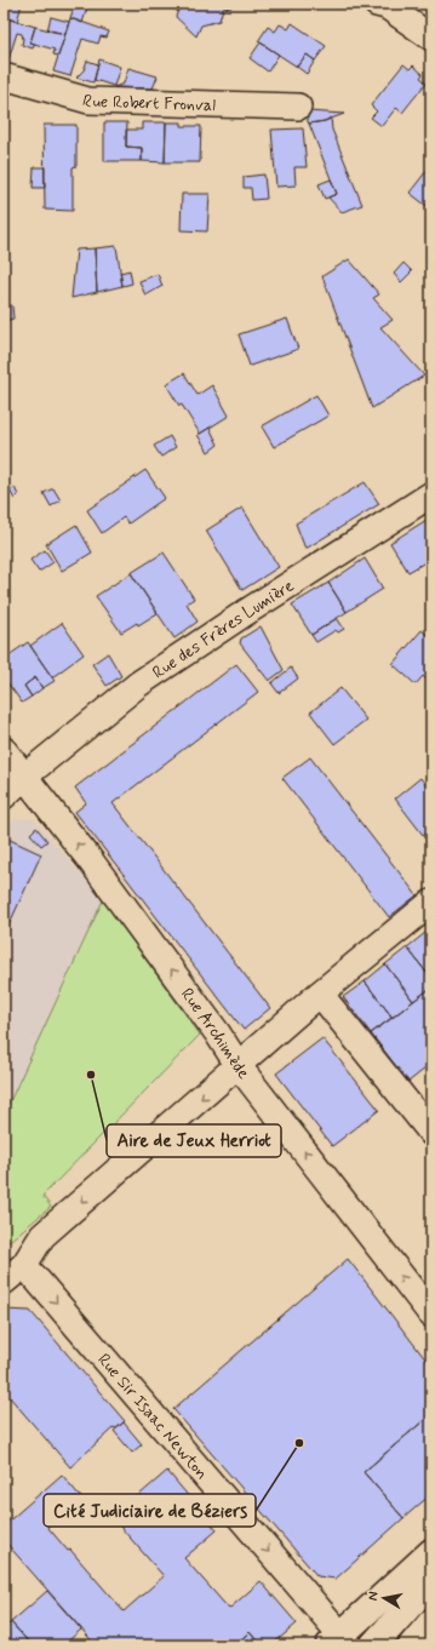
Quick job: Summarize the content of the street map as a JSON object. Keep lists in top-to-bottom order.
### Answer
{
  "streets": {
    "street": [
      "Rue Robert Fronval",
      "Rue des Frères Lumière",
      "Rue Archimède",
      "Rue Sir Isaac Newton"
    ]
  },
  "crossings": [
    ["Rue des Frères Lumière", "Rue Archimède"]
  ],
  "one_way": ["Rue Archimède", "Rue Sir Isaac Newton"],
  "places": ["Aire de Jeux Herriot", "Cité Judiciaire de Béziers"],
  "north": "left"
}
